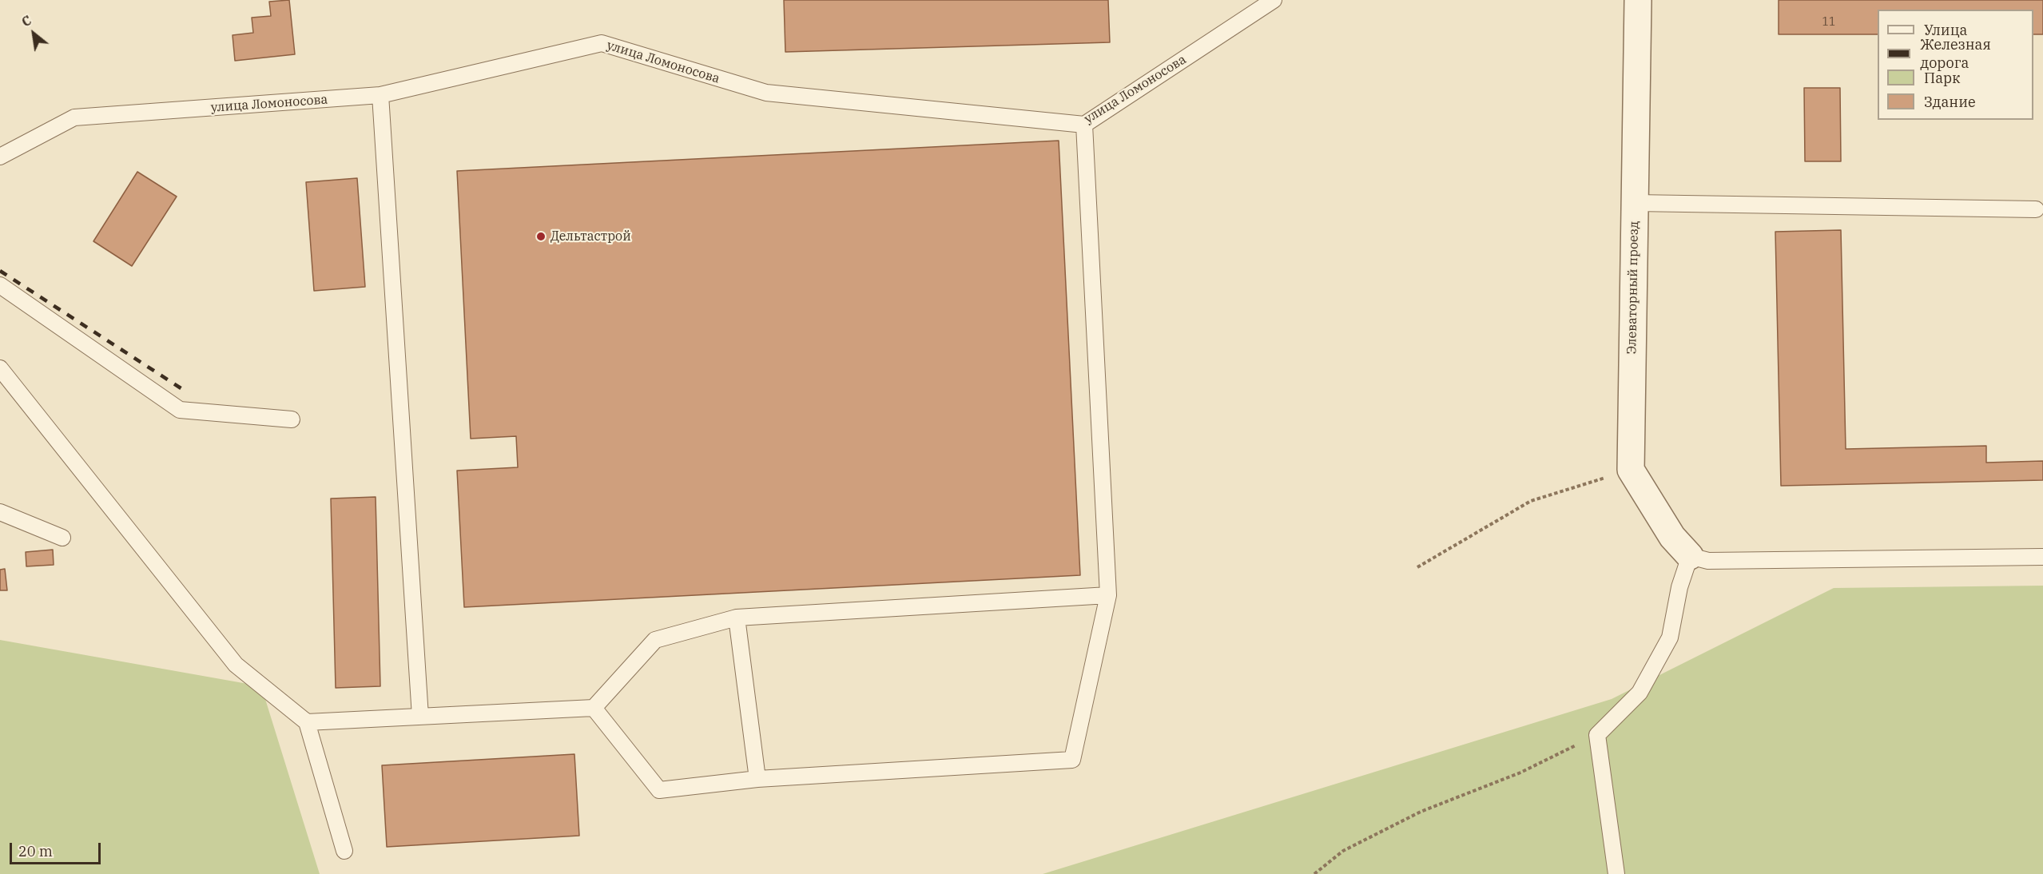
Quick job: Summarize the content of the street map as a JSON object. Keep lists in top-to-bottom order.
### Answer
{
  "streets": {
    "street": ["Элеваторный проезд"],
    "lane": ["улица Ломоносова"]
  },
  "places": ["Дельтастрой"],
  "house_numbers": ["11"],
  "legend": [
    "Улица",
    "Железная дорога",
    "Парк",
    "Здание"
  ],
  "scale_bar": "20 m",
  "north": "top left"
}
